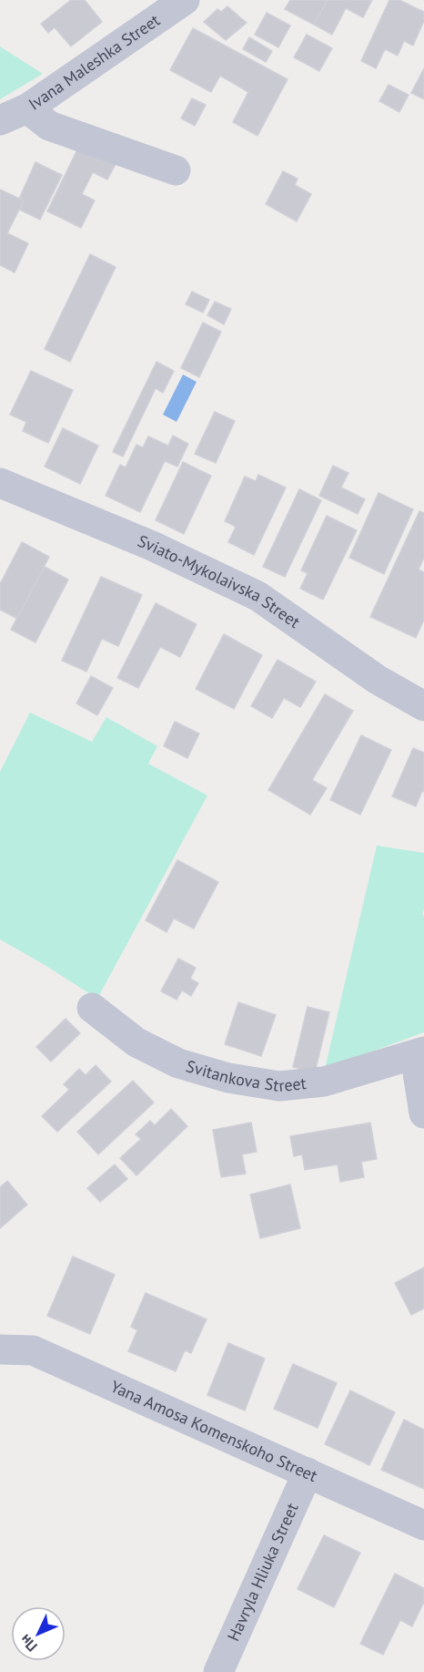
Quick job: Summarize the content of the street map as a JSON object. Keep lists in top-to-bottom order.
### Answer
{
  "streets": {
    "street": [
      "Ivana Maleshka Street",
      "Sviato-Mykolaivska Street",
      "Svitankova Street",
      "Yana Amosa Komenskoho Street",
      "Havryla Hliuka Street"
    ]
  },
  "crossings": [
    ["Yana Amosa Komenskoho Street", "Havryla Hliuka Street"]
  ],
  "north": "bottom left"
}
